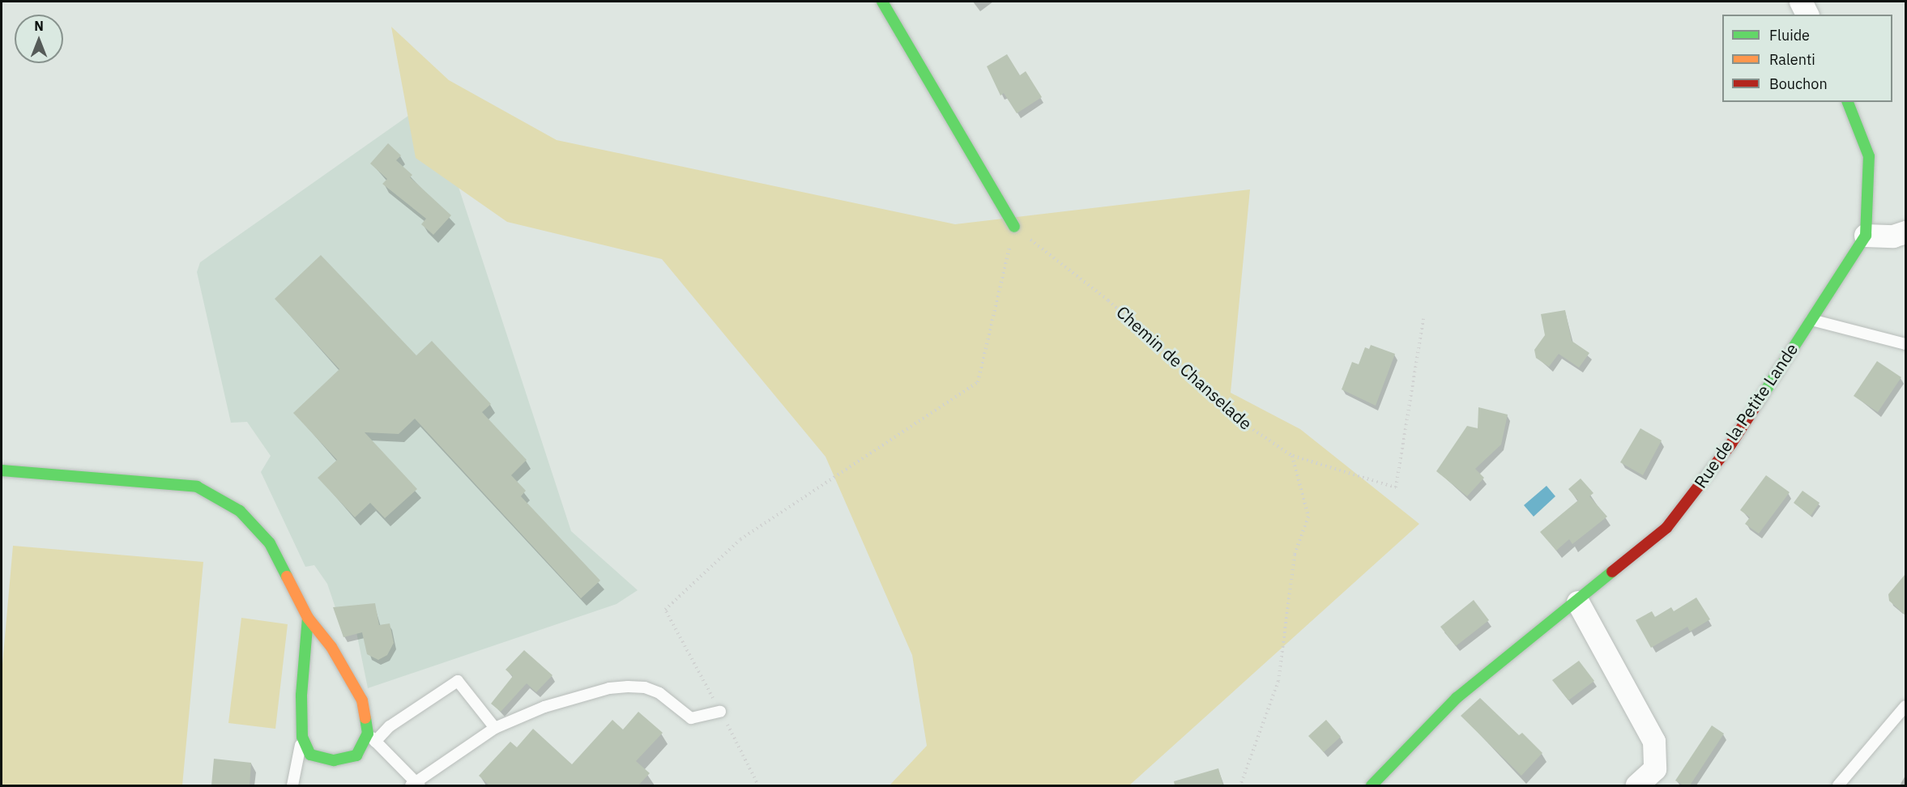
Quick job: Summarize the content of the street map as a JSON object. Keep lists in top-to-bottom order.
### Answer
{
  "streets": {
    "street": ["Rue de la Petite Lande"],
    "path": ["Chemin de Chanselade"]
  },
  "legend": ["Fluide", "Ralenti", "Bouchon"],
  "north": "top"
}
